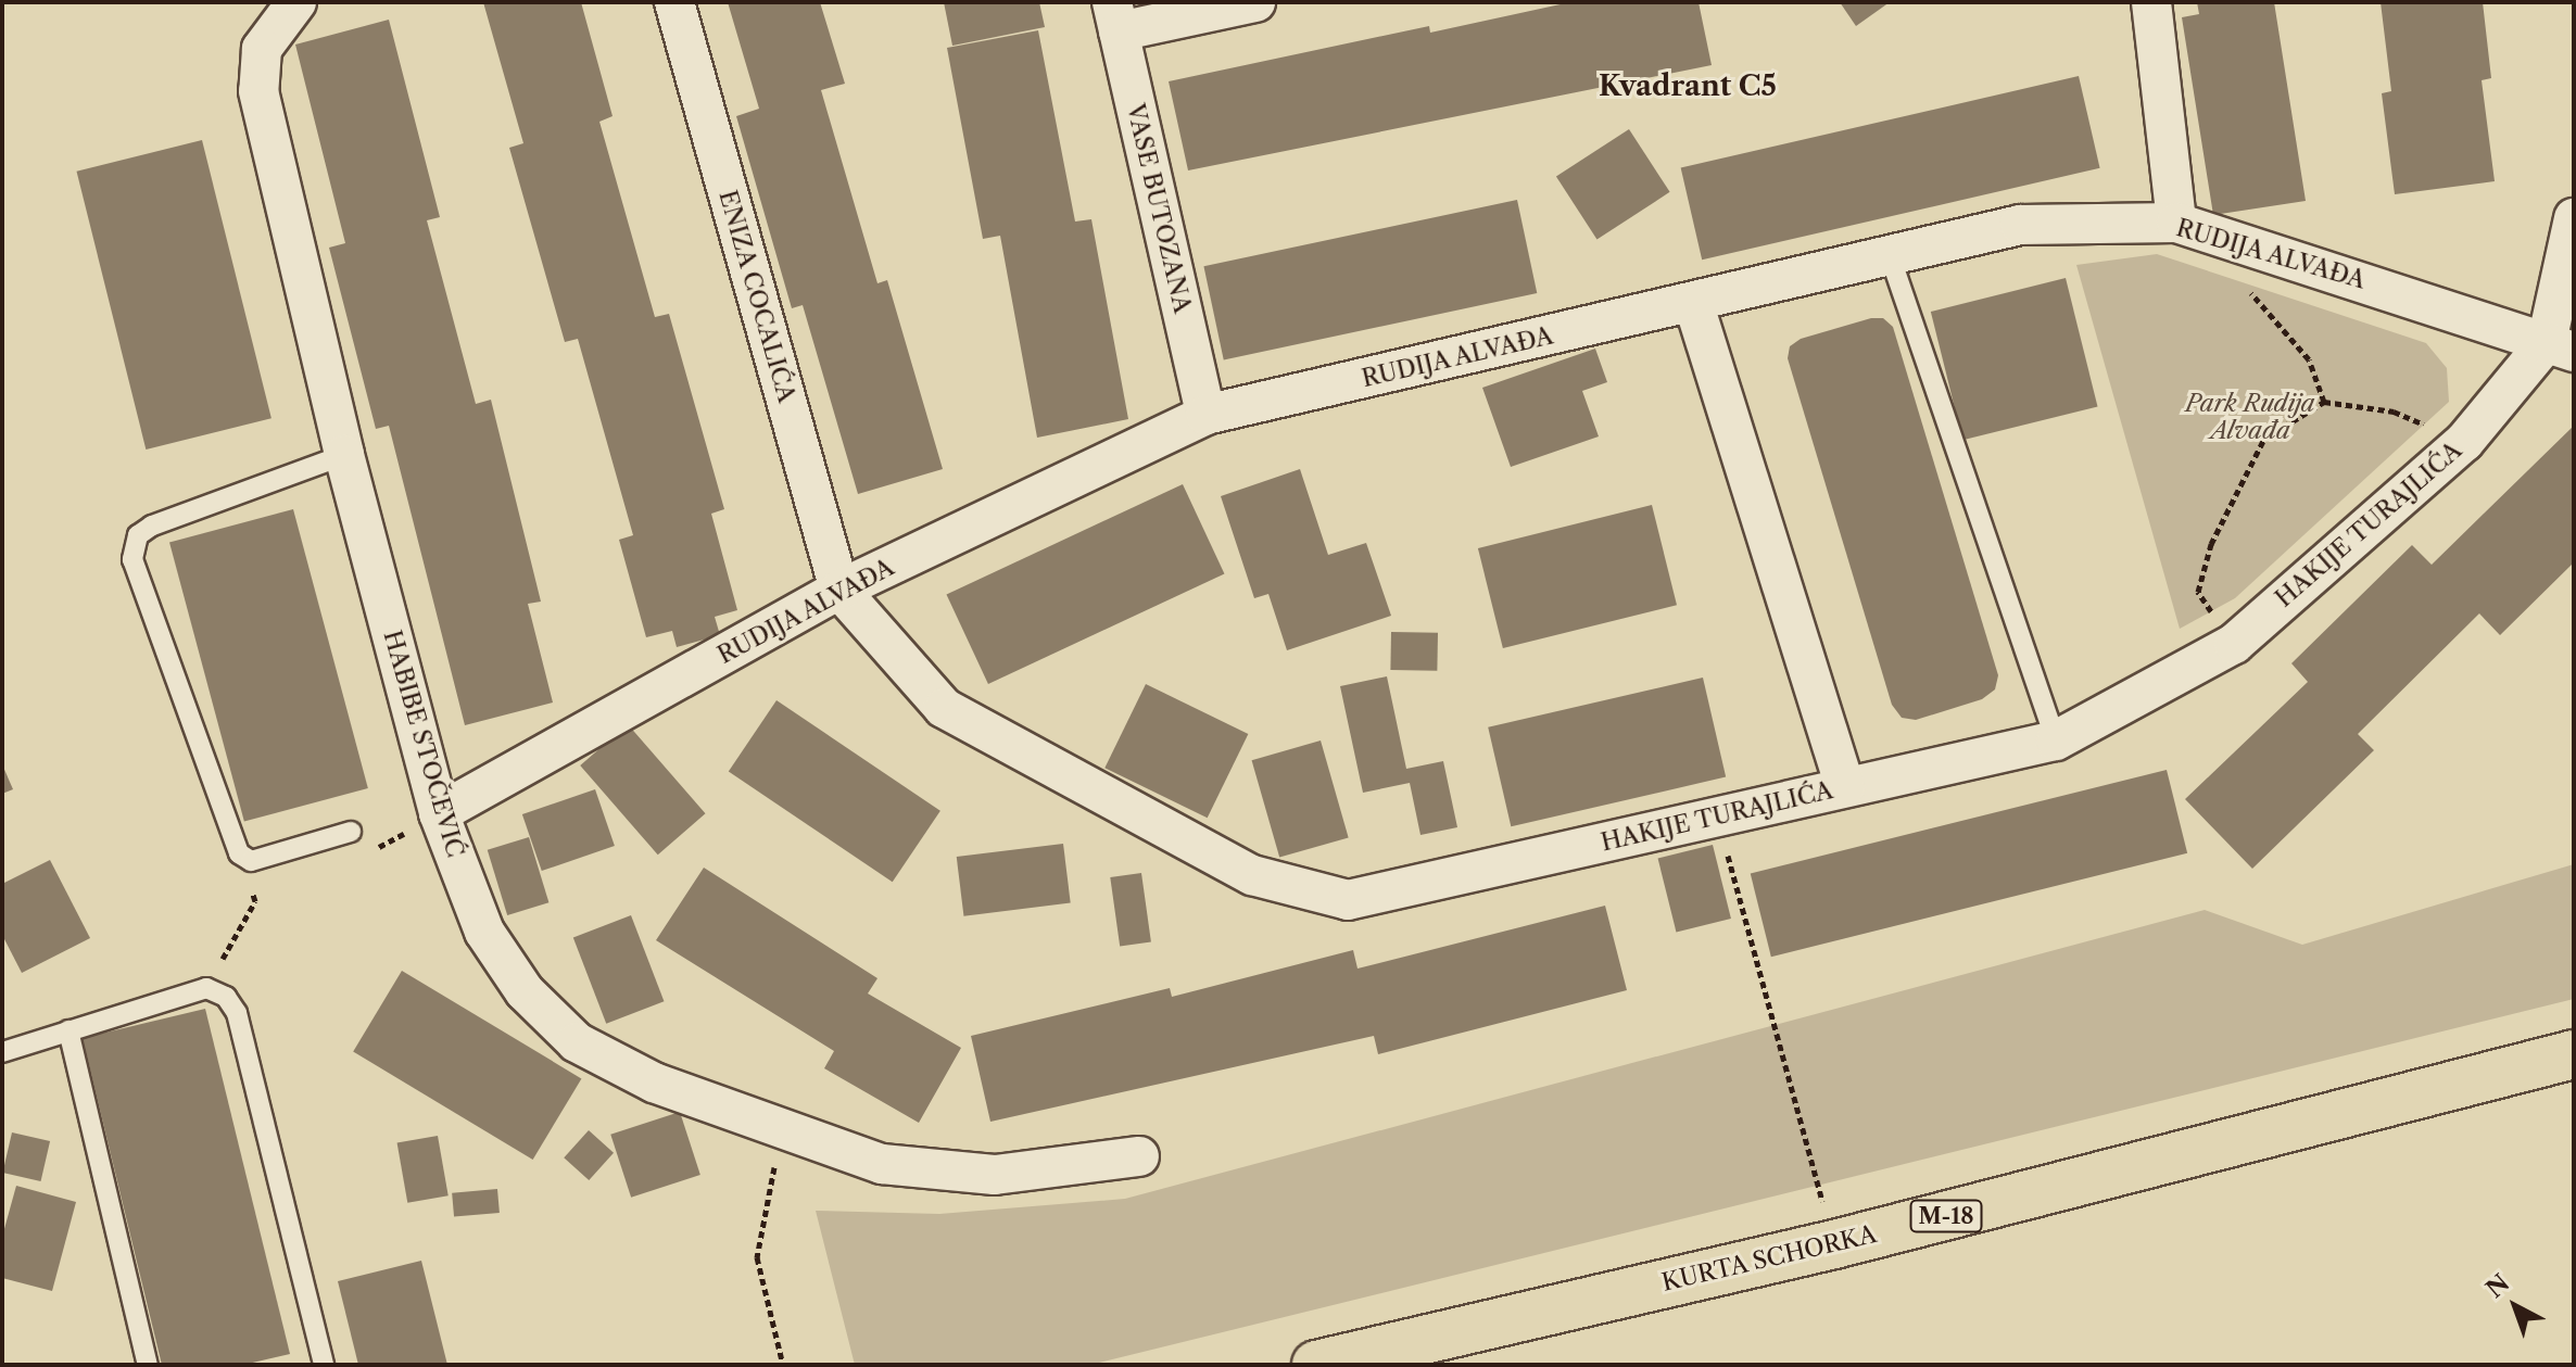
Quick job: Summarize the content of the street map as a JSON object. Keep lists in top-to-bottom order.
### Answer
{
  "streets": {
    "main road": ["M-18", "KURTA SCHORKA"],
    "street": [
      "VASE BUTOZANA",
      "RUDIJA ALVAĐA",
      "ENIZA COCALIĆA",
      "HAKIJE TURAJLIĆA",
      "HABIBE STOČEVIĆ"
    ]
  },
  "crossings": [
    ["VASE BUTOZANA", "RUDIJA ALVAĐA"],
    ["RUDIJA ALVAĐA", "ENIZA COCALIĆA"],
    ["RUDIJA ALVAĐA", "HAKIJE TURAJLIĆA"],
    ["RUDIJA ALVAĐA", "HABIBE STOČEVIĆ"],
    ["ENIZA COCALIĆA", "HAKIJE TURAJLIĆA"]
  ],
  "districts": ["Kvadrant C5"],
  "parks": ["Park Rudija Alvađa"],
  "north": "top left"
}
